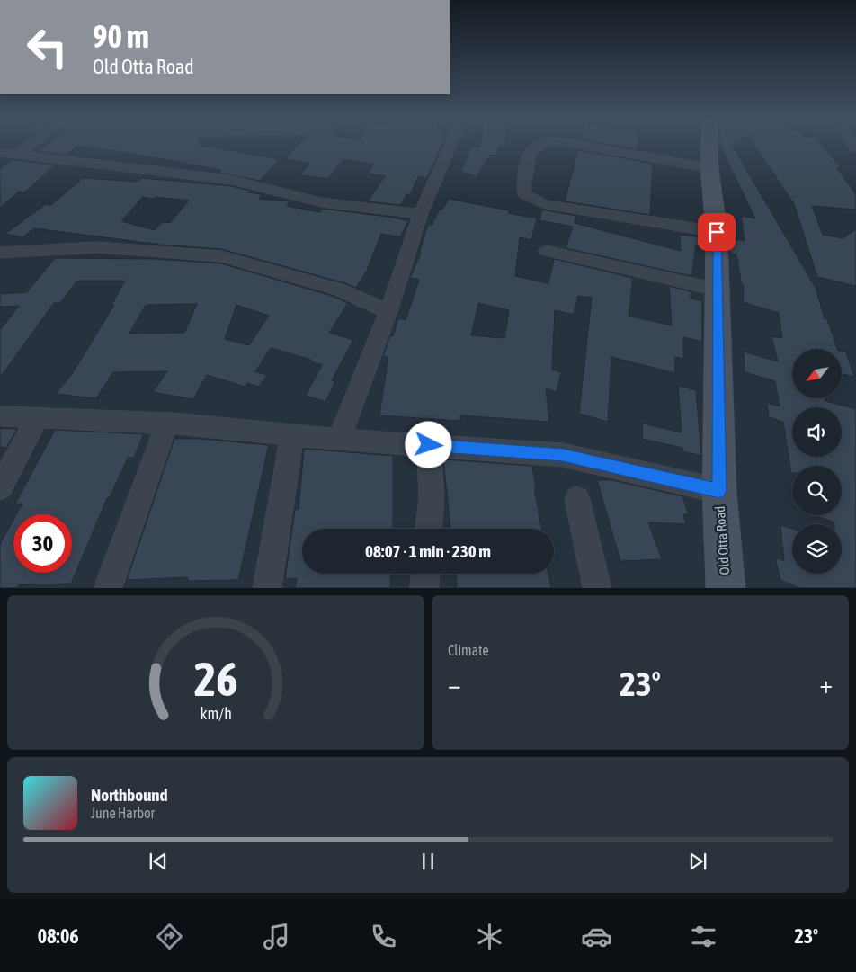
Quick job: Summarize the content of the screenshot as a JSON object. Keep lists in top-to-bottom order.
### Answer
{
  "streets": {
    "street": ["Old Otta Road"]
  },
  "north": "bottom left",
  "page": {
    "turn": ["90 m", "Old Otta Road"],
    "limit": "30",
    "trip": "08:07 · 1 min · 230 m",
    "tile": "Climate",
    "heat": ["−", "23°", "+"],
    "song": ["Northbound", "June Harbor"],
    "tabs": ["08:06", "23°"],
    "gauge": ["26", "km/h"]
  }
}
